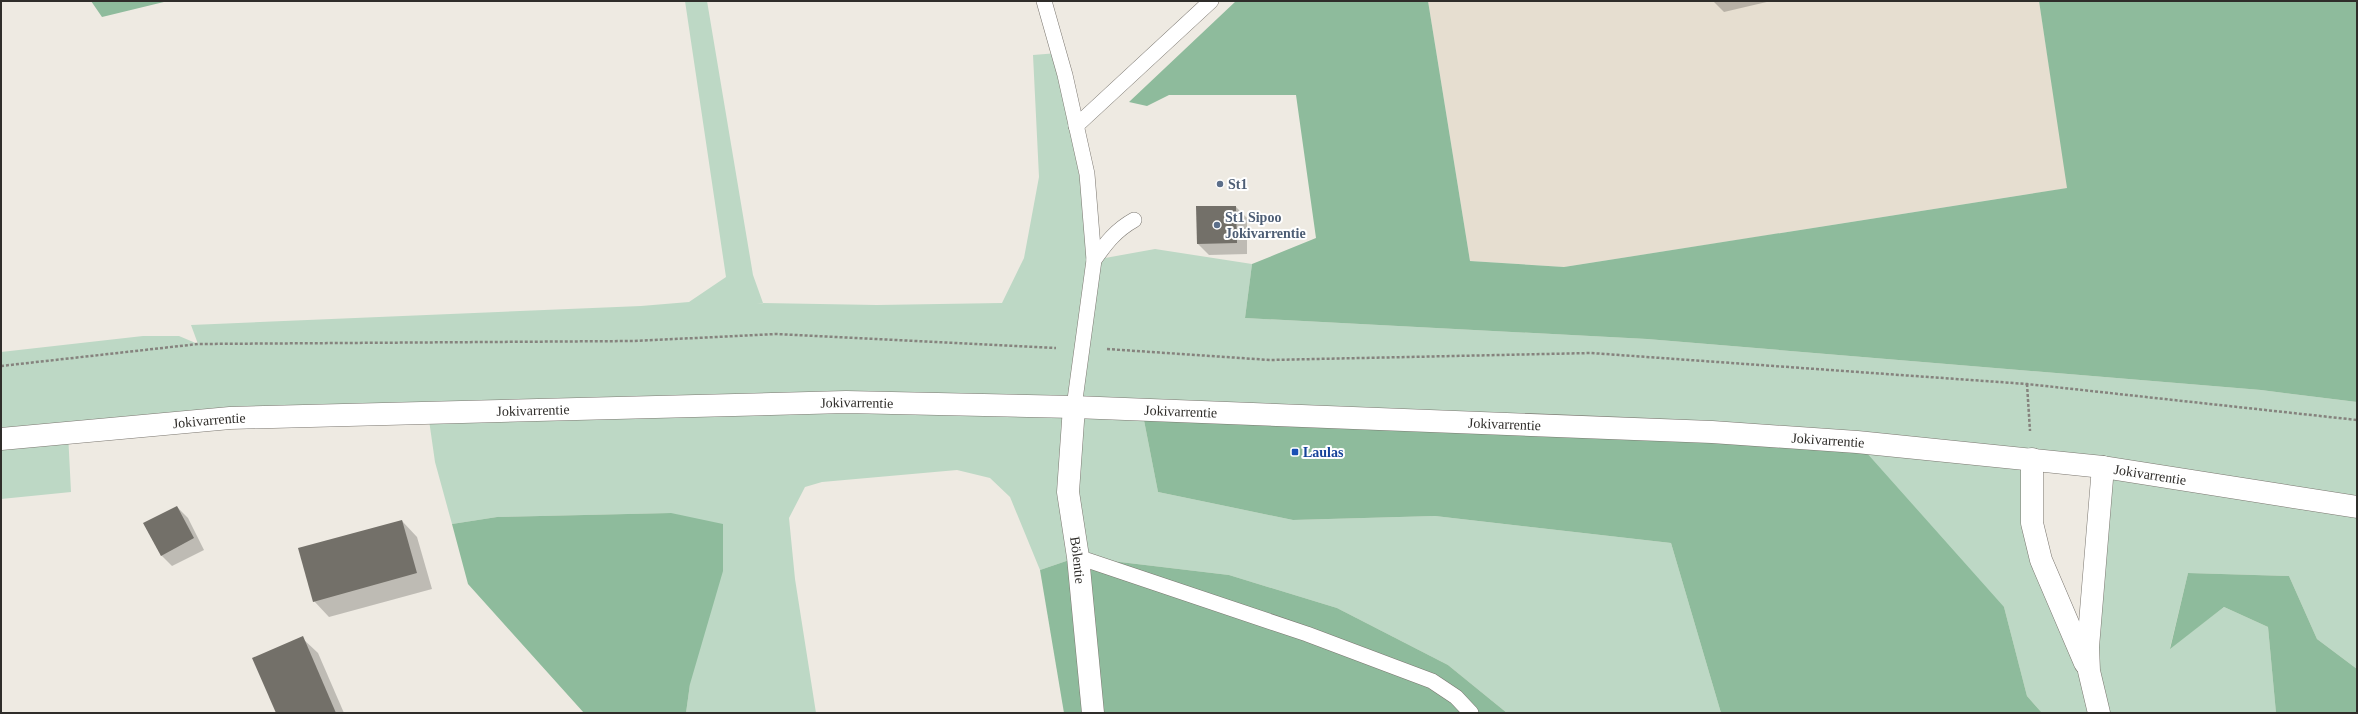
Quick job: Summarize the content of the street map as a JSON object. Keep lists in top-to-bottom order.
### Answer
{
  "streets": {
    "street": ["Jokivarrentie", "Bölentie"]
  },
  "crossings": [
    ["Jokivarrentie", "Bölentie"]
  ],
  "places": {
    "other": ["St1", "St1 Sipoo Jokivarrentie"],
    "transit": ["Laulas"]
  }
}
